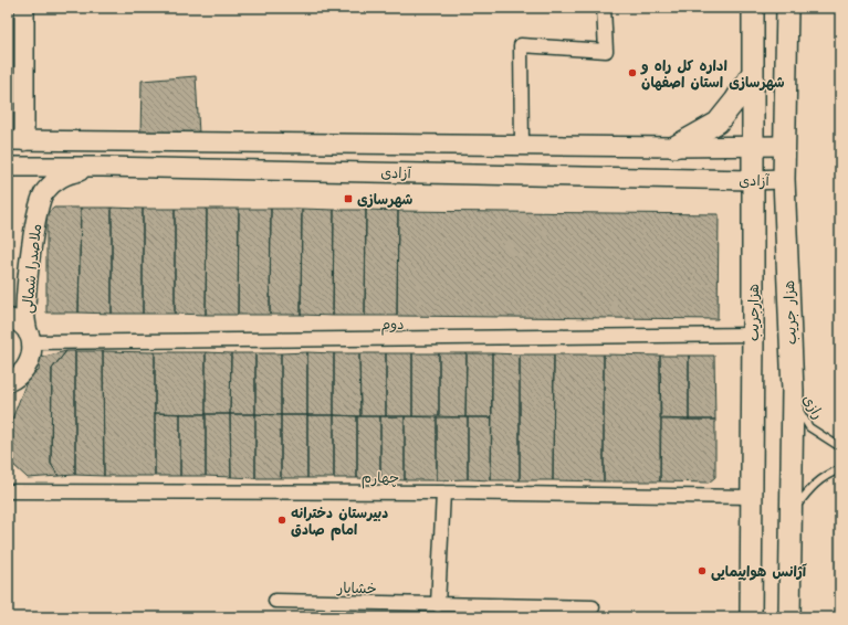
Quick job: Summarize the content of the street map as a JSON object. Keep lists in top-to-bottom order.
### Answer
{
  "streets": {
    "main road": [
      "آزادی",
      "ملاصدرا شمالی",
      "هزارجریب",
      "هزار جریب"
    ],
    "street": ["دوم", "چهارم", "خشایار"],
    "lane": ["رازی"]
  },
  "crossings": [
    ["آزادی", "ملاصدرا شمالی"],
    ["آزادی", "هزارجریب"],
    ["آزادی", "هزار جریب"],
    ["ملاصدرا شمالی", "دوم"],
    ["هزارجریب", "دوم"],
    ["هزارجریب", "چهارم"],
    ["هزار جریب", "رازی"]
  ],
  "places": {
    "other": ["اداره کل راه و شهرسازی استان اصفهان", "دبیرستان دخترانه امام صادق", "آژانس هواپیمایی"],
    "transit": ["شهرسازی"]
  }
}
